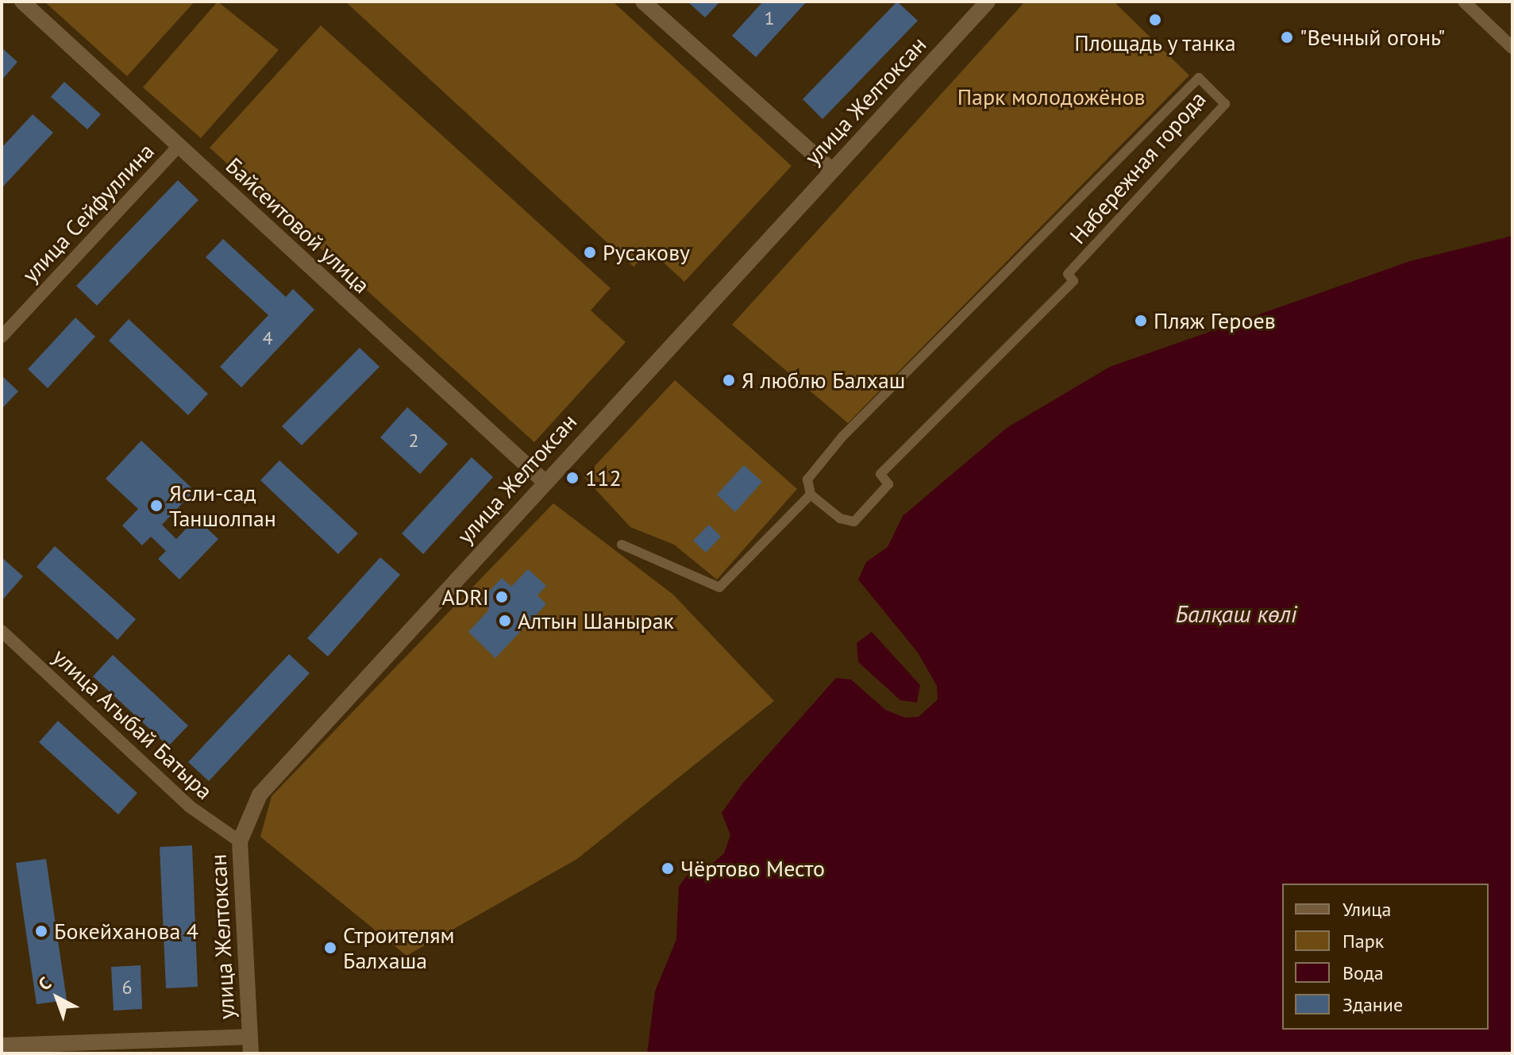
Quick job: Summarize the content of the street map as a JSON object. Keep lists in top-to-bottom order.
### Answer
{
  "streets": {
    "street": [
      "улица Желтоксан",
      "Набережная города",
      "улица Сейфуллина",
      "Байсеитовой улица",
      "улица Агыбай Батыра"
    ]
  },
  "crossings": [
    ["улица Желтоксан", "Байсеитовой улица"],
    ["улица Желтоксан", "улица Агыбай Батыра"],
    ["улица Сейфуллина", "Байсеитовой улица"]
  ],
  "water": ["Балқаш көлі"],
  "parks": ["Парк молодожёнов"],
  "places": [
    "Площадь у танка",
    "\"Вечный огонь\"",
    "Русакову",
    "Пляж Героев",
    "Я люблю Балхаш",
    "112",
    "Ясли-сад Таншолпан",
    "ADRI",
    "Алтын Шанырак",
    "Чёртово Место",
    "Бокейханова 4",
    "Строителям Балхаша"
  ],
  "house_numbers": [
    "1",
    "4",
    "2",
    "6"
  ],
  "legend": [
    "Улица",
    "Парк",
    "Вода",
    "Здание"
  ],
  "north": "top left"
}
